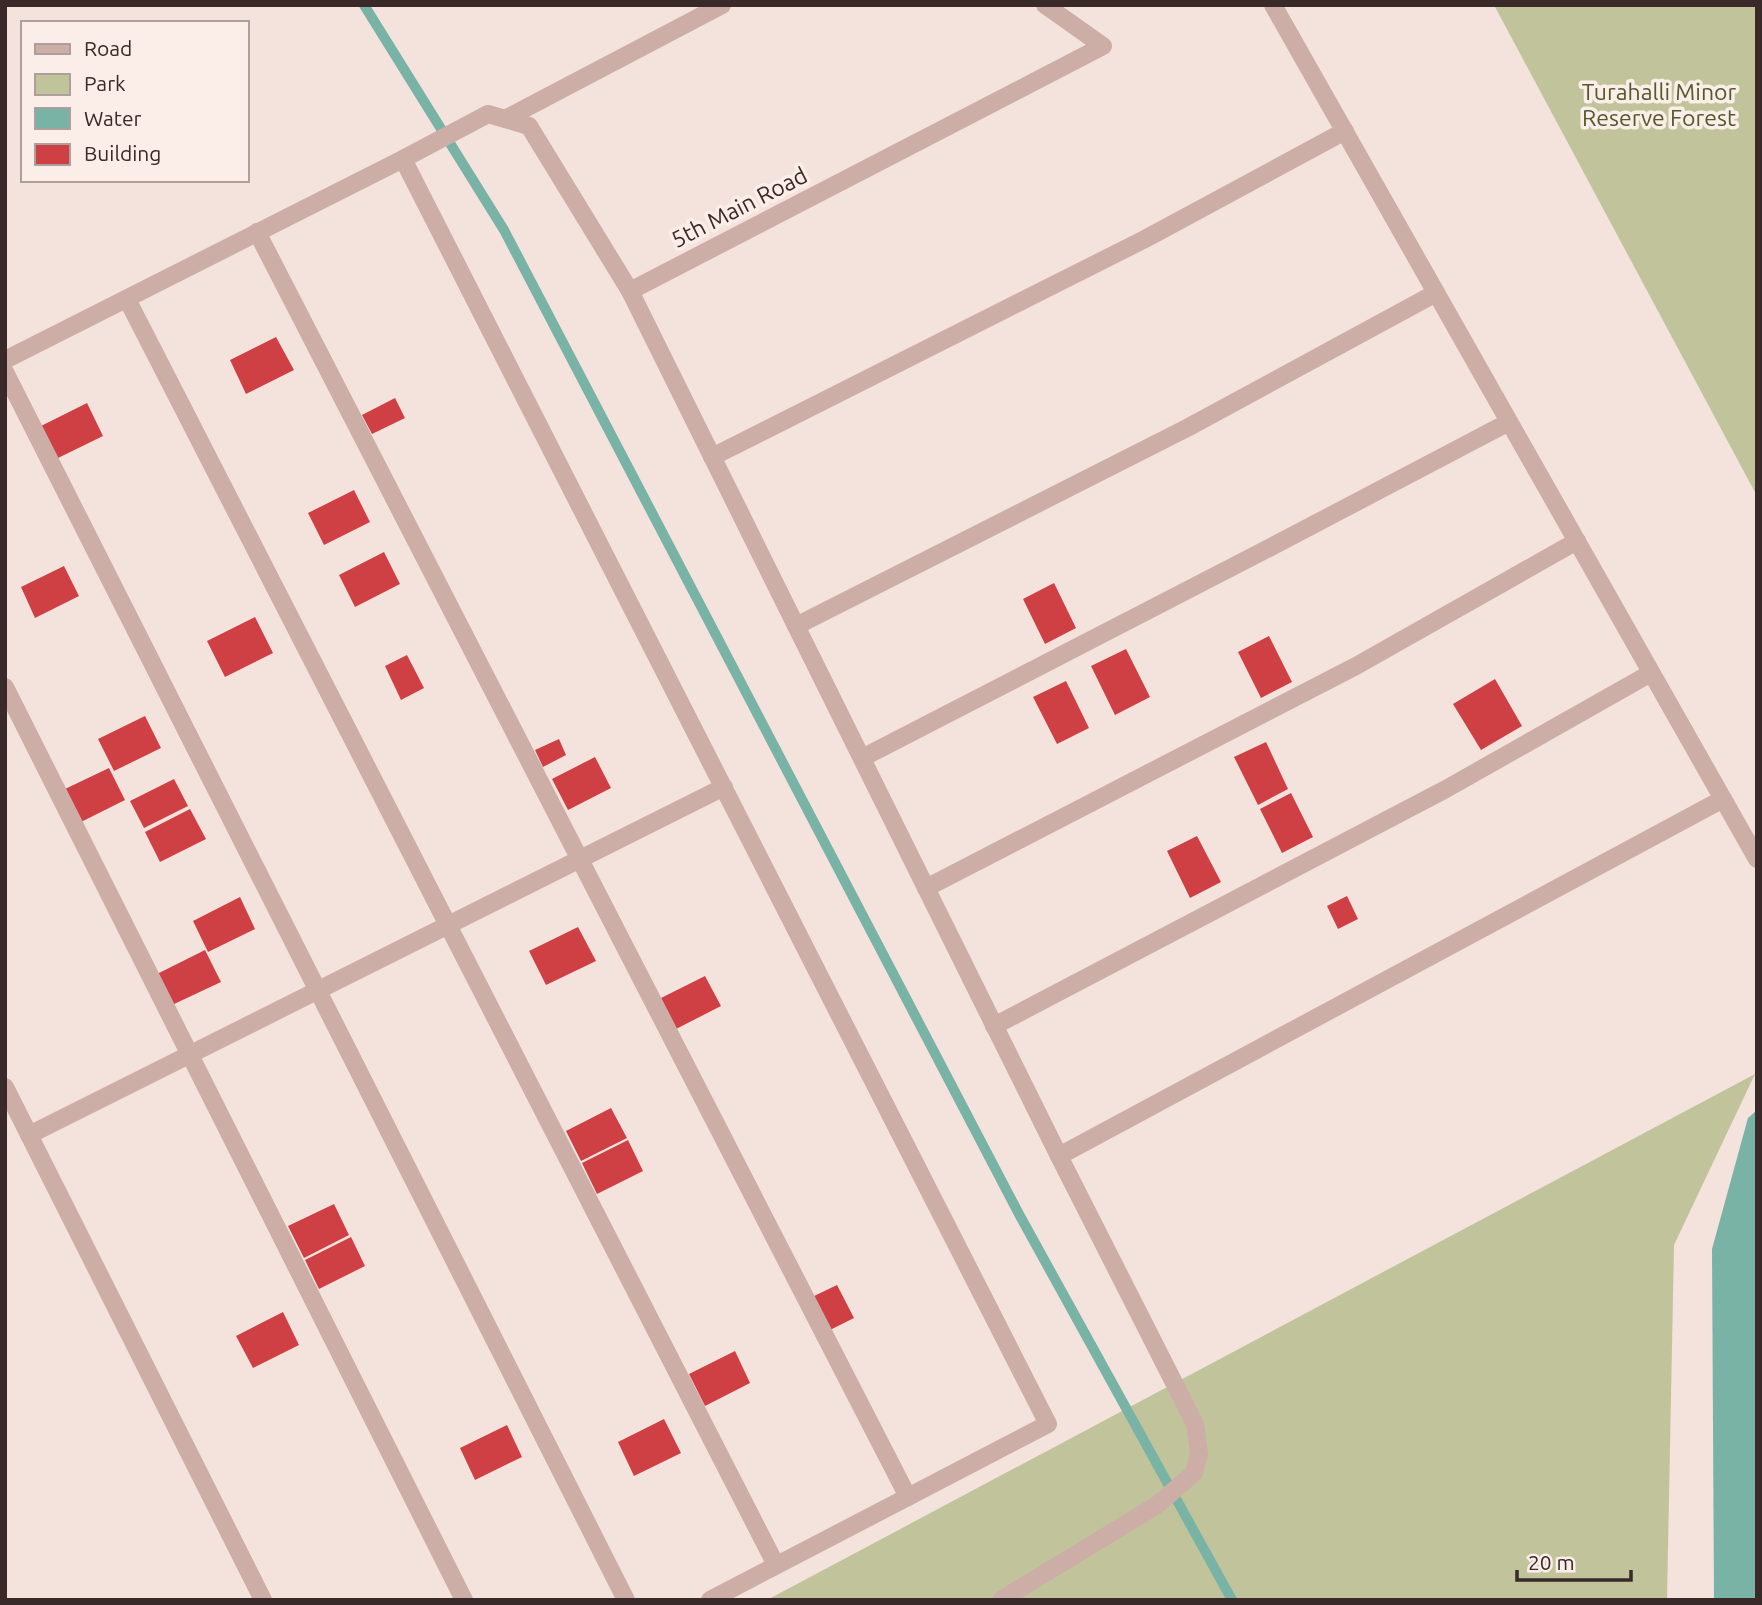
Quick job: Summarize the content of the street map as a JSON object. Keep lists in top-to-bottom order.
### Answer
{
  "streets": {
    "street": ["5th Main Road"]
  },
  "parks": ["Turahalli Minor Reserve Forest"],
  "legend": [
    "Road",
    "Park",
    "Water",
    "Building"
  ],
  "scale_bar": "20 m"
}
